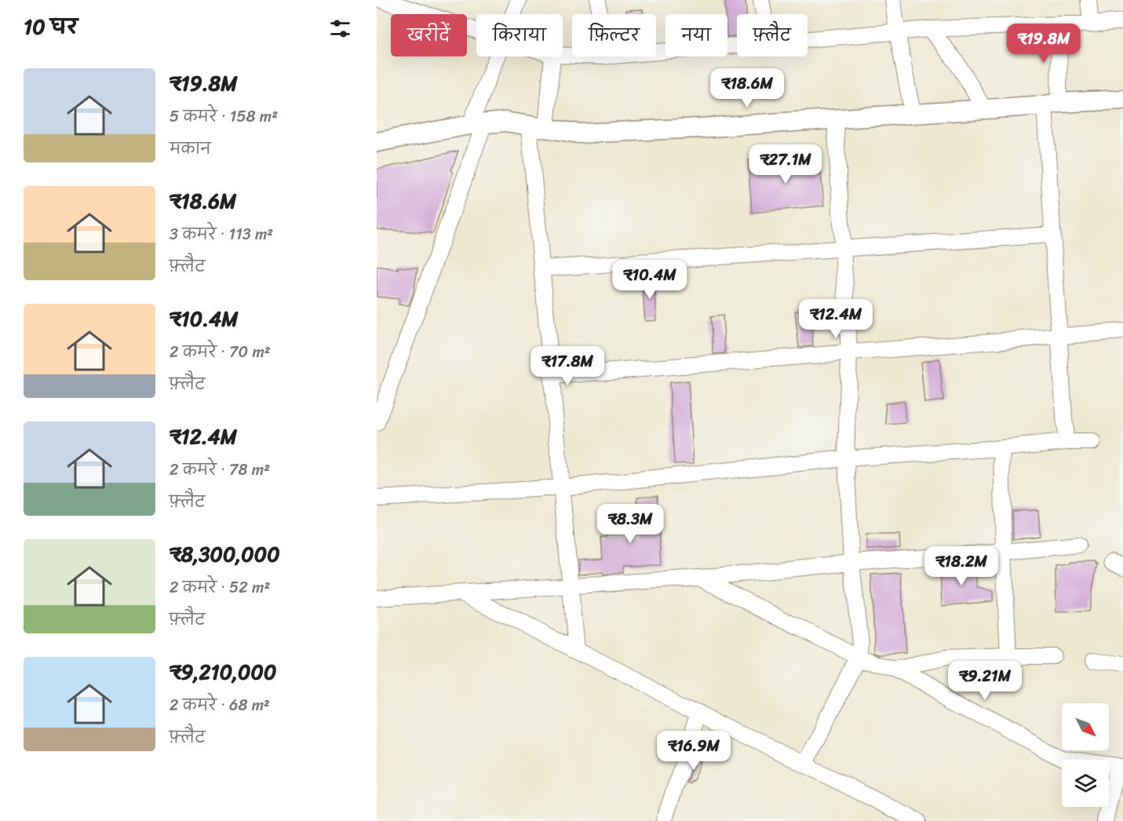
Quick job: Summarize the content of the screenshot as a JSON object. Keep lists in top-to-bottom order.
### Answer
{
  "north": "bottom right",
  "page": {
    "heading": "10 घर",
    "chip": [
      "खरीदें",
      "किराया",
      "फ़िल्टर",
      "नया",
      "फ़्लैट"
    ],
    "price": [
      "₹19.8M",
      "₹18.6M",
      "₹27.1M",
      "₹10.4M",
      "₹12.4M",
      "₹17.8M",
      "₹8.3M",
      "₹18.2M",
      "₹9.21M",
      "₹16.9M"
    ],
    "list": [
      {
        "name": "₹19.8M",
        "note": "5 कमरे · 158 m² · मकान"
      },
      {
        "name": "₹18.6M",
        "note": "3 कमरे · 113 m² · फ़्लैट"
      },
      {
        "name": "₹10.4M",
        "note": "2 कमरे · 70 m² · फ़्लैट"
      },
      {
        "name": "₹12.4M",
        "note": "2 कमरे · 78 m² · फ़्लैट"
      },
      {
        "name": "₹8,300,000",
        "note": "2 कमरे · 52 m² · फ़्लैट"
      },
      {
        "name": "₹9,210,000",
        "note": "2 कमरे · 68 m² · फ़्लैट"
      }
    ]
  }
}
